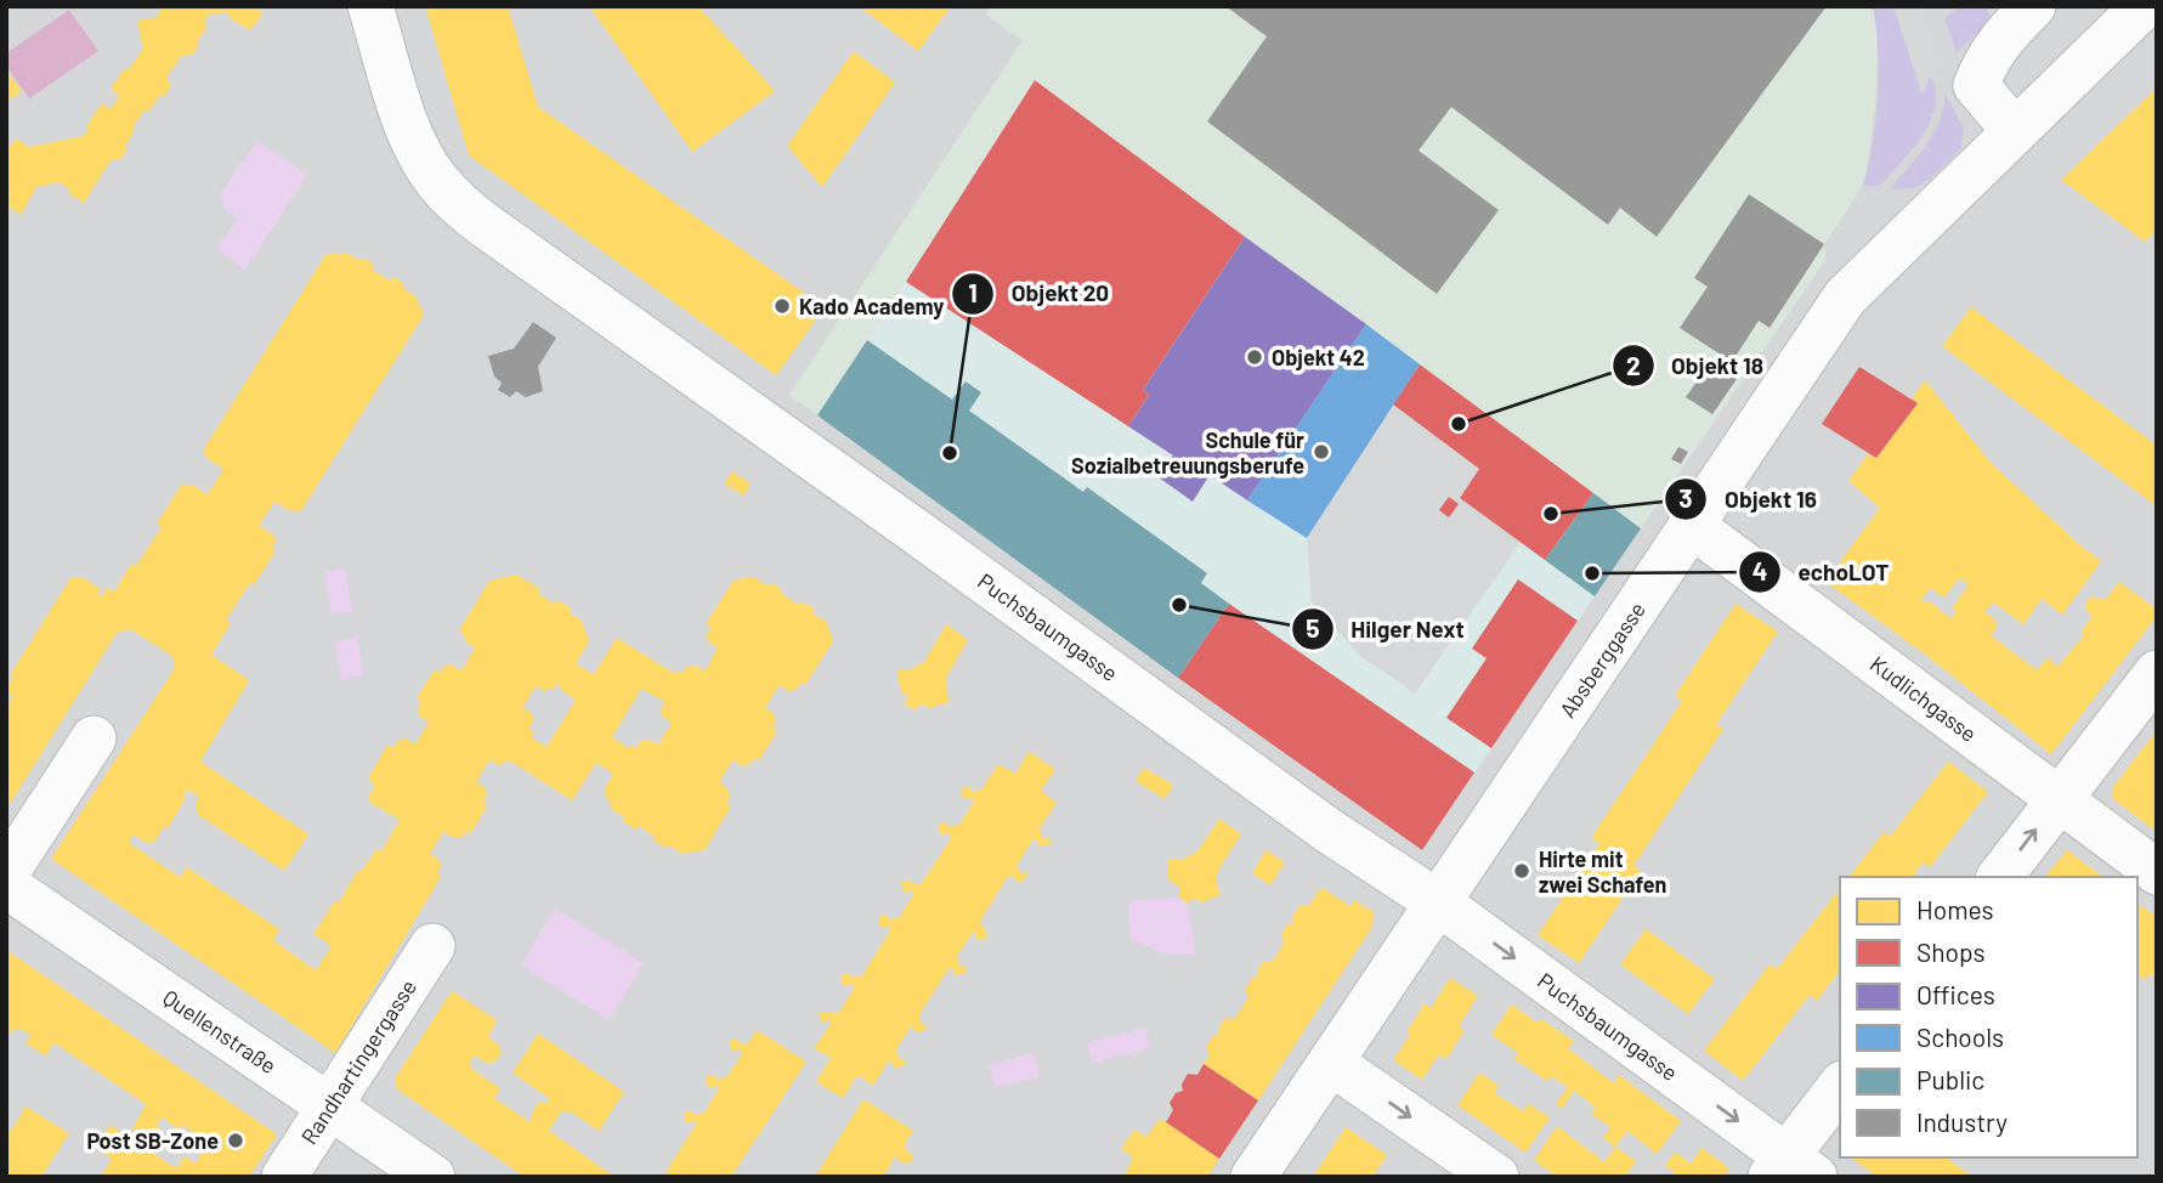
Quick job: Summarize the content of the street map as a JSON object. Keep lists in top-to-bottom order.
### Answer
{
  "streets": {
    "street": [
      "Puchsbaumgasse",
      "Absberggasse",
      "Kudlichgasse",
      "Quellenstraße",
      "Randhartingergasse"
    ]
  },
  "crossings": [
    ["Puchsbaumgasse", "Absberggasse"],
    ["Absberggasse", "Kudlichgasse"],
    ["Quellenstraße", "Randhartingergasse"]
  ],
  "places": [
    "Kado Academy",
    "Objekt 42",
    "Objekt 18",
    "Schule für Sozialbetreuungsberufe",
    "Objekt 20",
    "Objekt 16",
    "echoLOT",
    "Hilger Next",
    "Hirte mit zwei Schafen",
    "Post SB-Zone"
  ],
  "legend": [
    "Homes",
    "Shops",
    "Offices",
    "Schools",
    "Public",
    "Industry"
  ]
}
